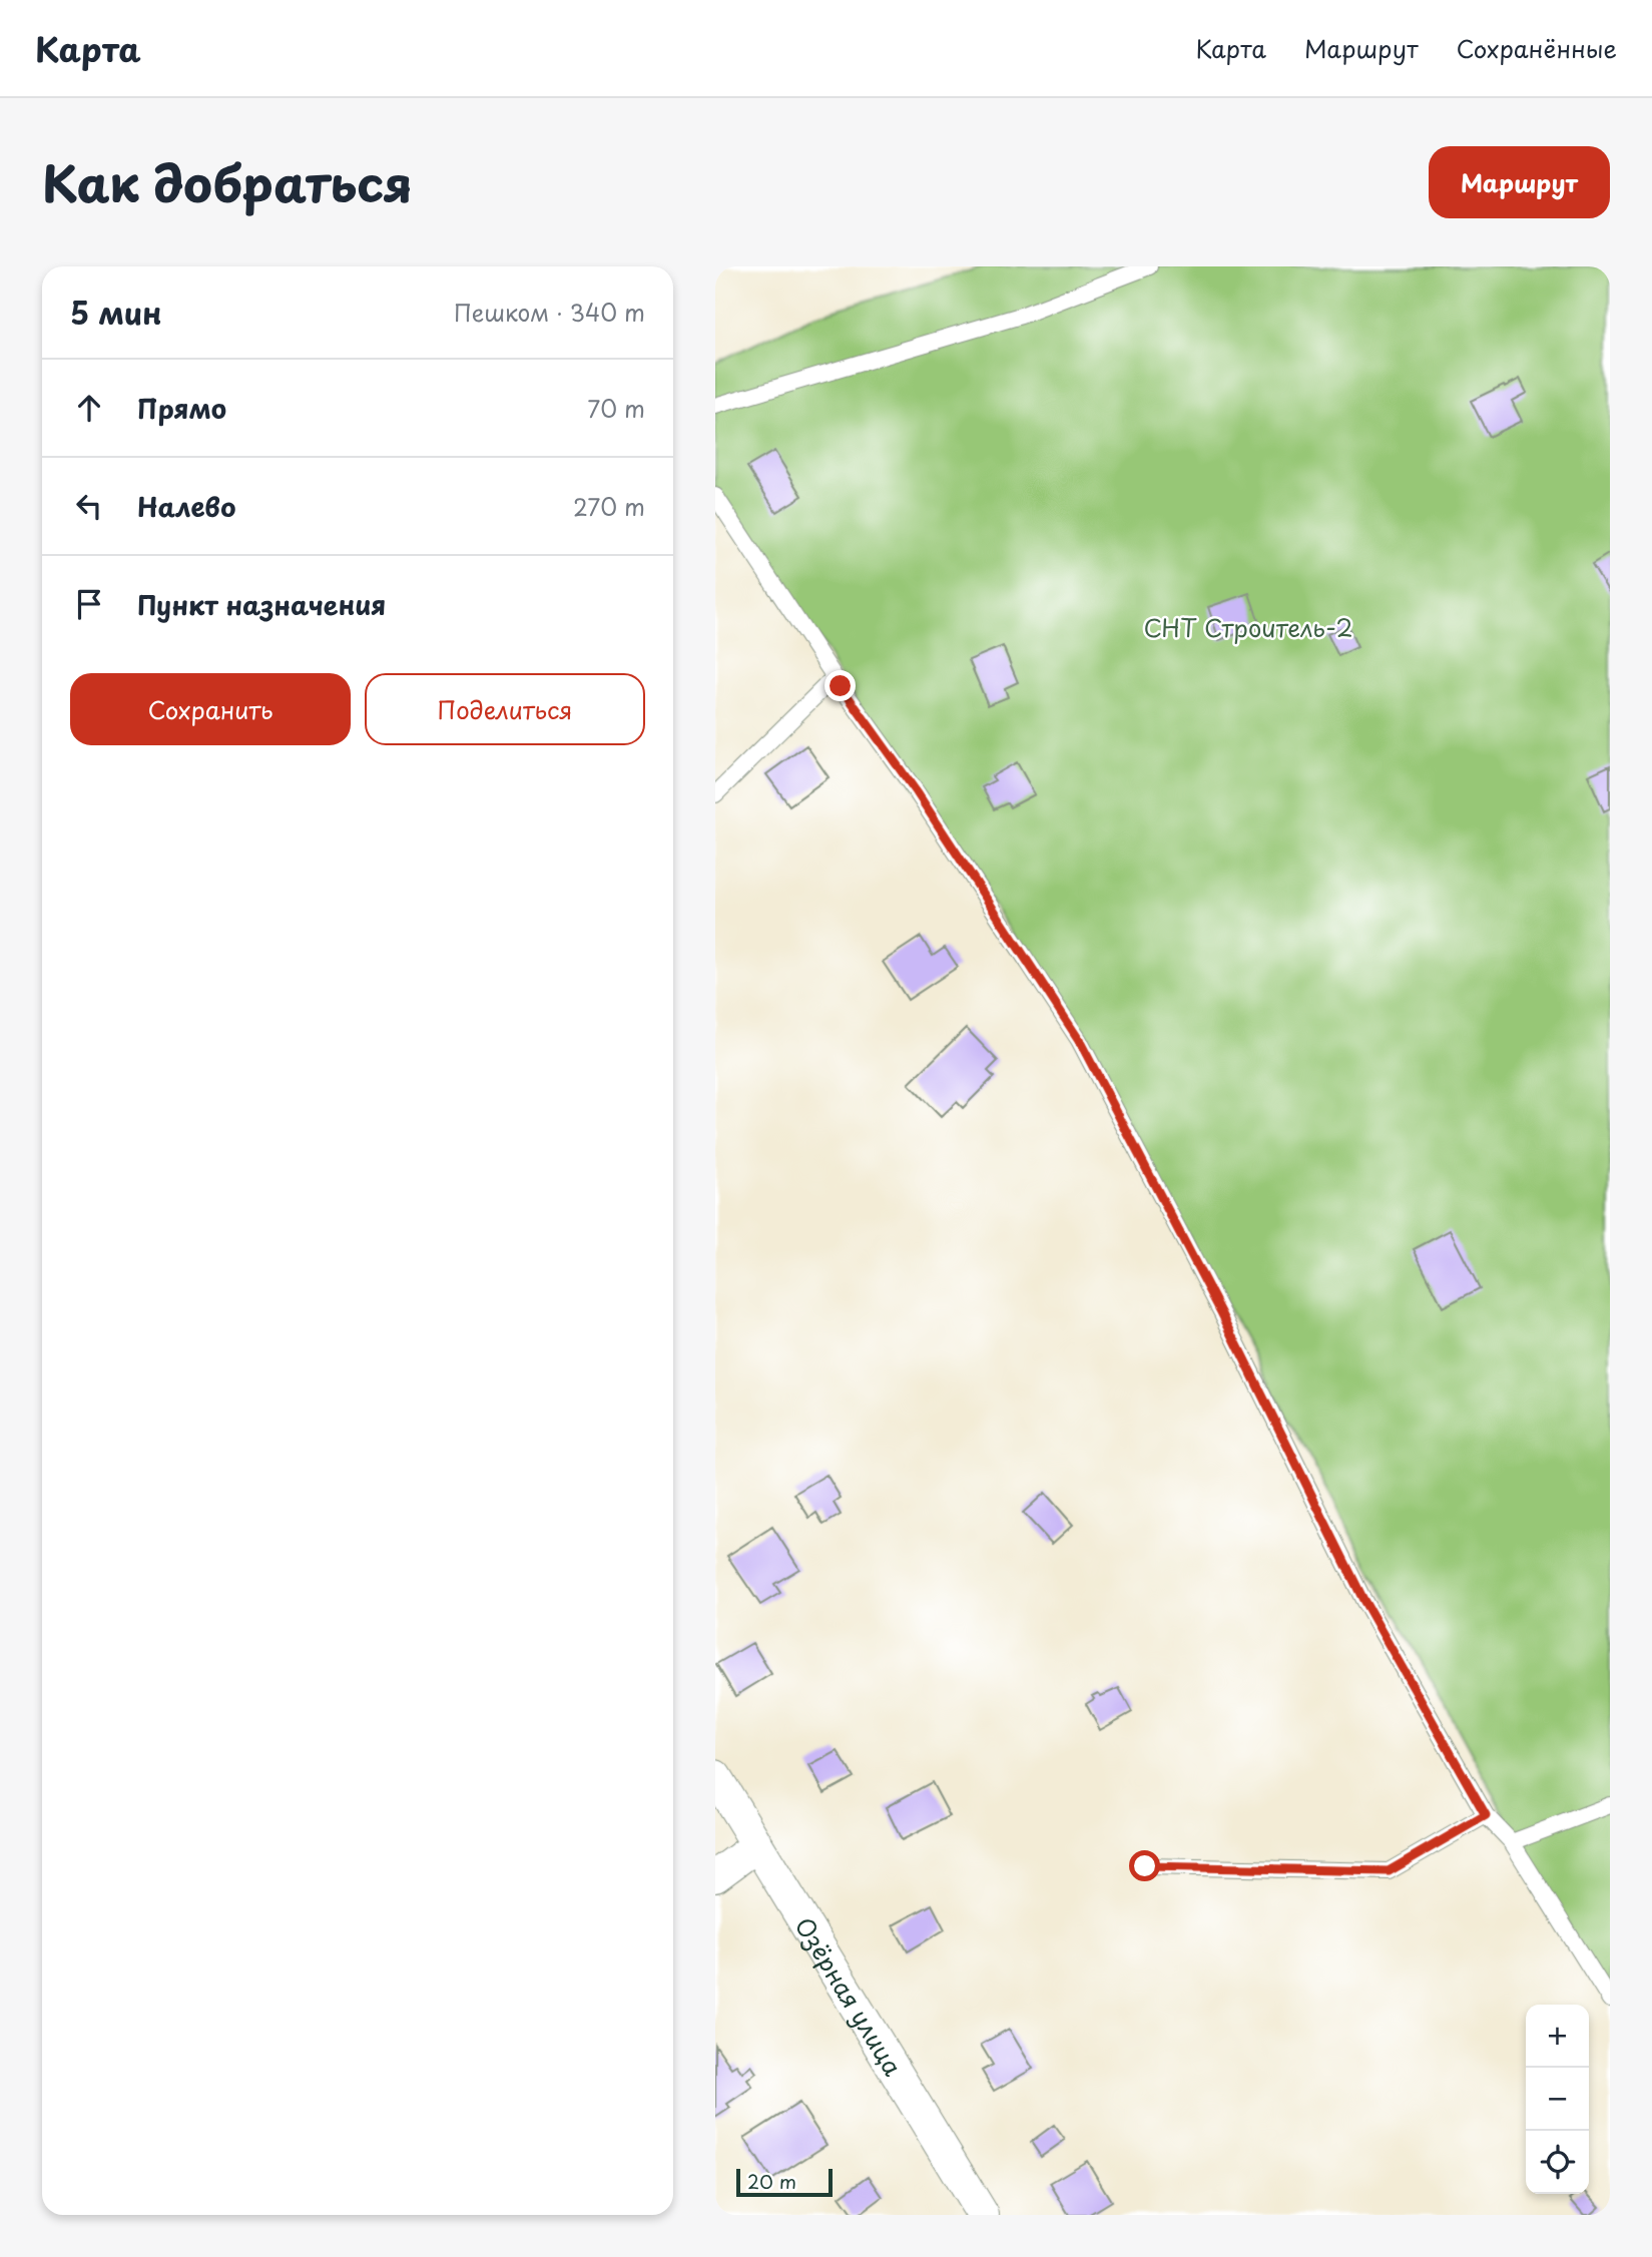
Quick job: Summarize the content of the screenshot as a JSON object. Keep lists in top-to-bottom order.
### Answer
{
  "streets": {
    "street": ["Озёрная улица"]
  },
  "parks": ["СНТ Строитель-2"],
  "scale_bar": "20 m",
  "page": {
    "header": "Карта",
    "nav": ["Карта", "Маршрут", "Сохранённые"],
    "title": "Как добраться",
    "buttons": [
      "Маршрут",
      ["Сохранить", "Поделиться"]
    ],
    "heading": ["5 мин", "Пешком · 340 m"],
    "list": [
      ["Прямо", "70 m"],
      ["Налево", "270 m"],
      "Пункт назначения"
    ],
    "map_buttons": ["+", "−"],
    "scale": "20 m"
  }
}
